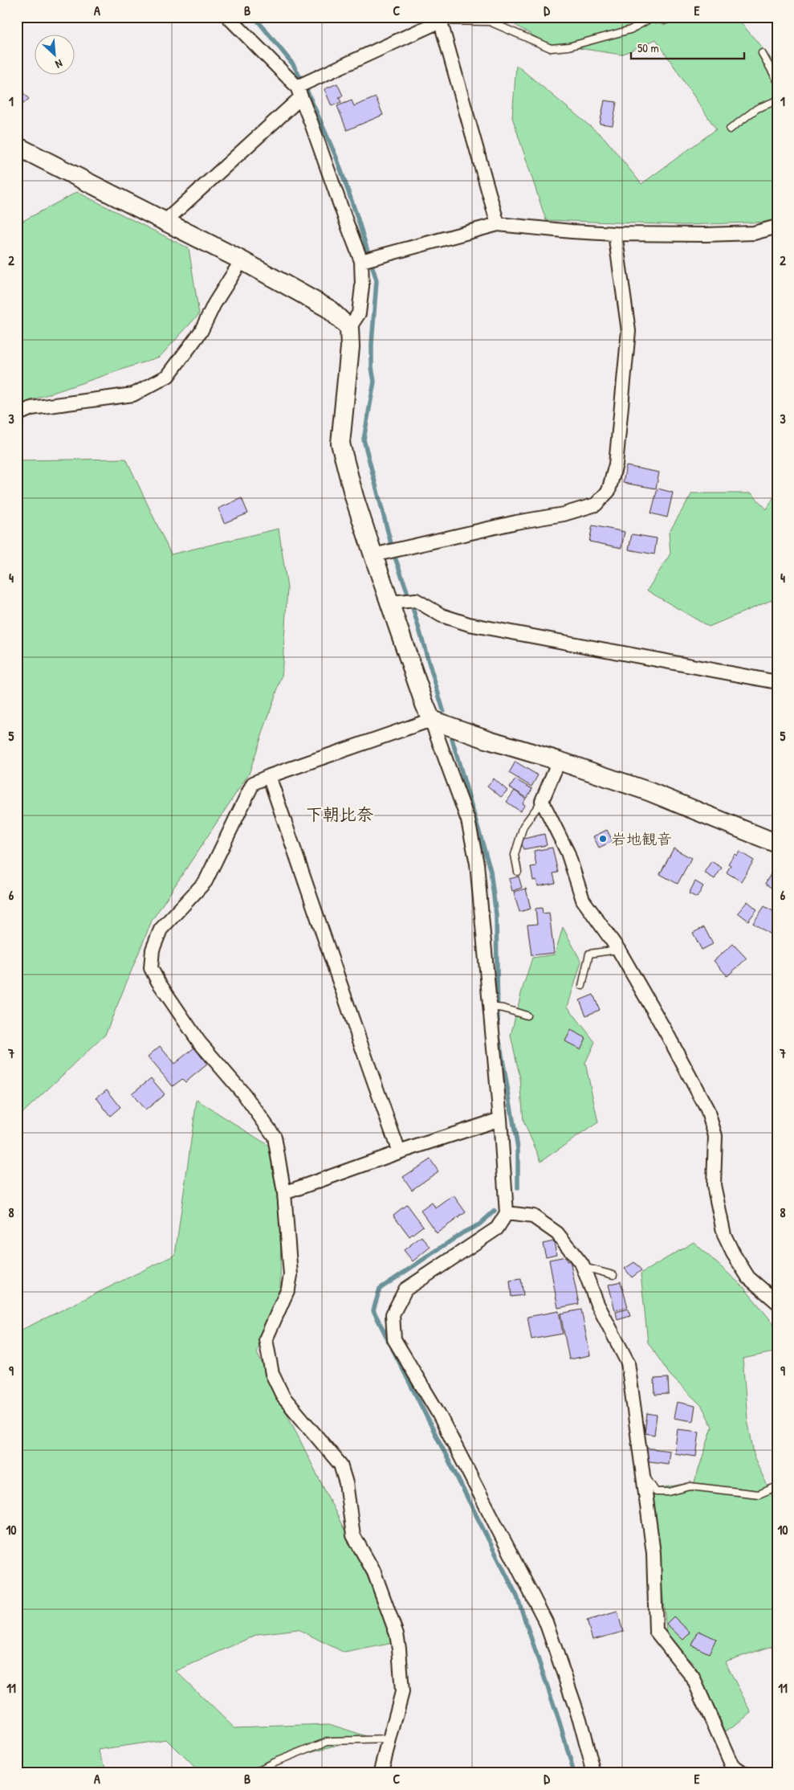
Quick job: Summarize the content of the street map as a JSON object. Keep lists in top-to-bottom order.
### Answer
{
  "districts": ["下朝比奈"],
  "places": ["岩地観音"],
  "scale_bar": "50 m",
  "north": "bottom right",
  "grid": {
    "columns": [
      "A",
      "B",
      "C",
      "D",
      "E"
    ],
    "rows": [
      "1",
      "2",
      "3",
      "4",
      "5",
      "6",
      "7",
      "8",
      "9",
      "10",
      "11"
    ]
  }
}
